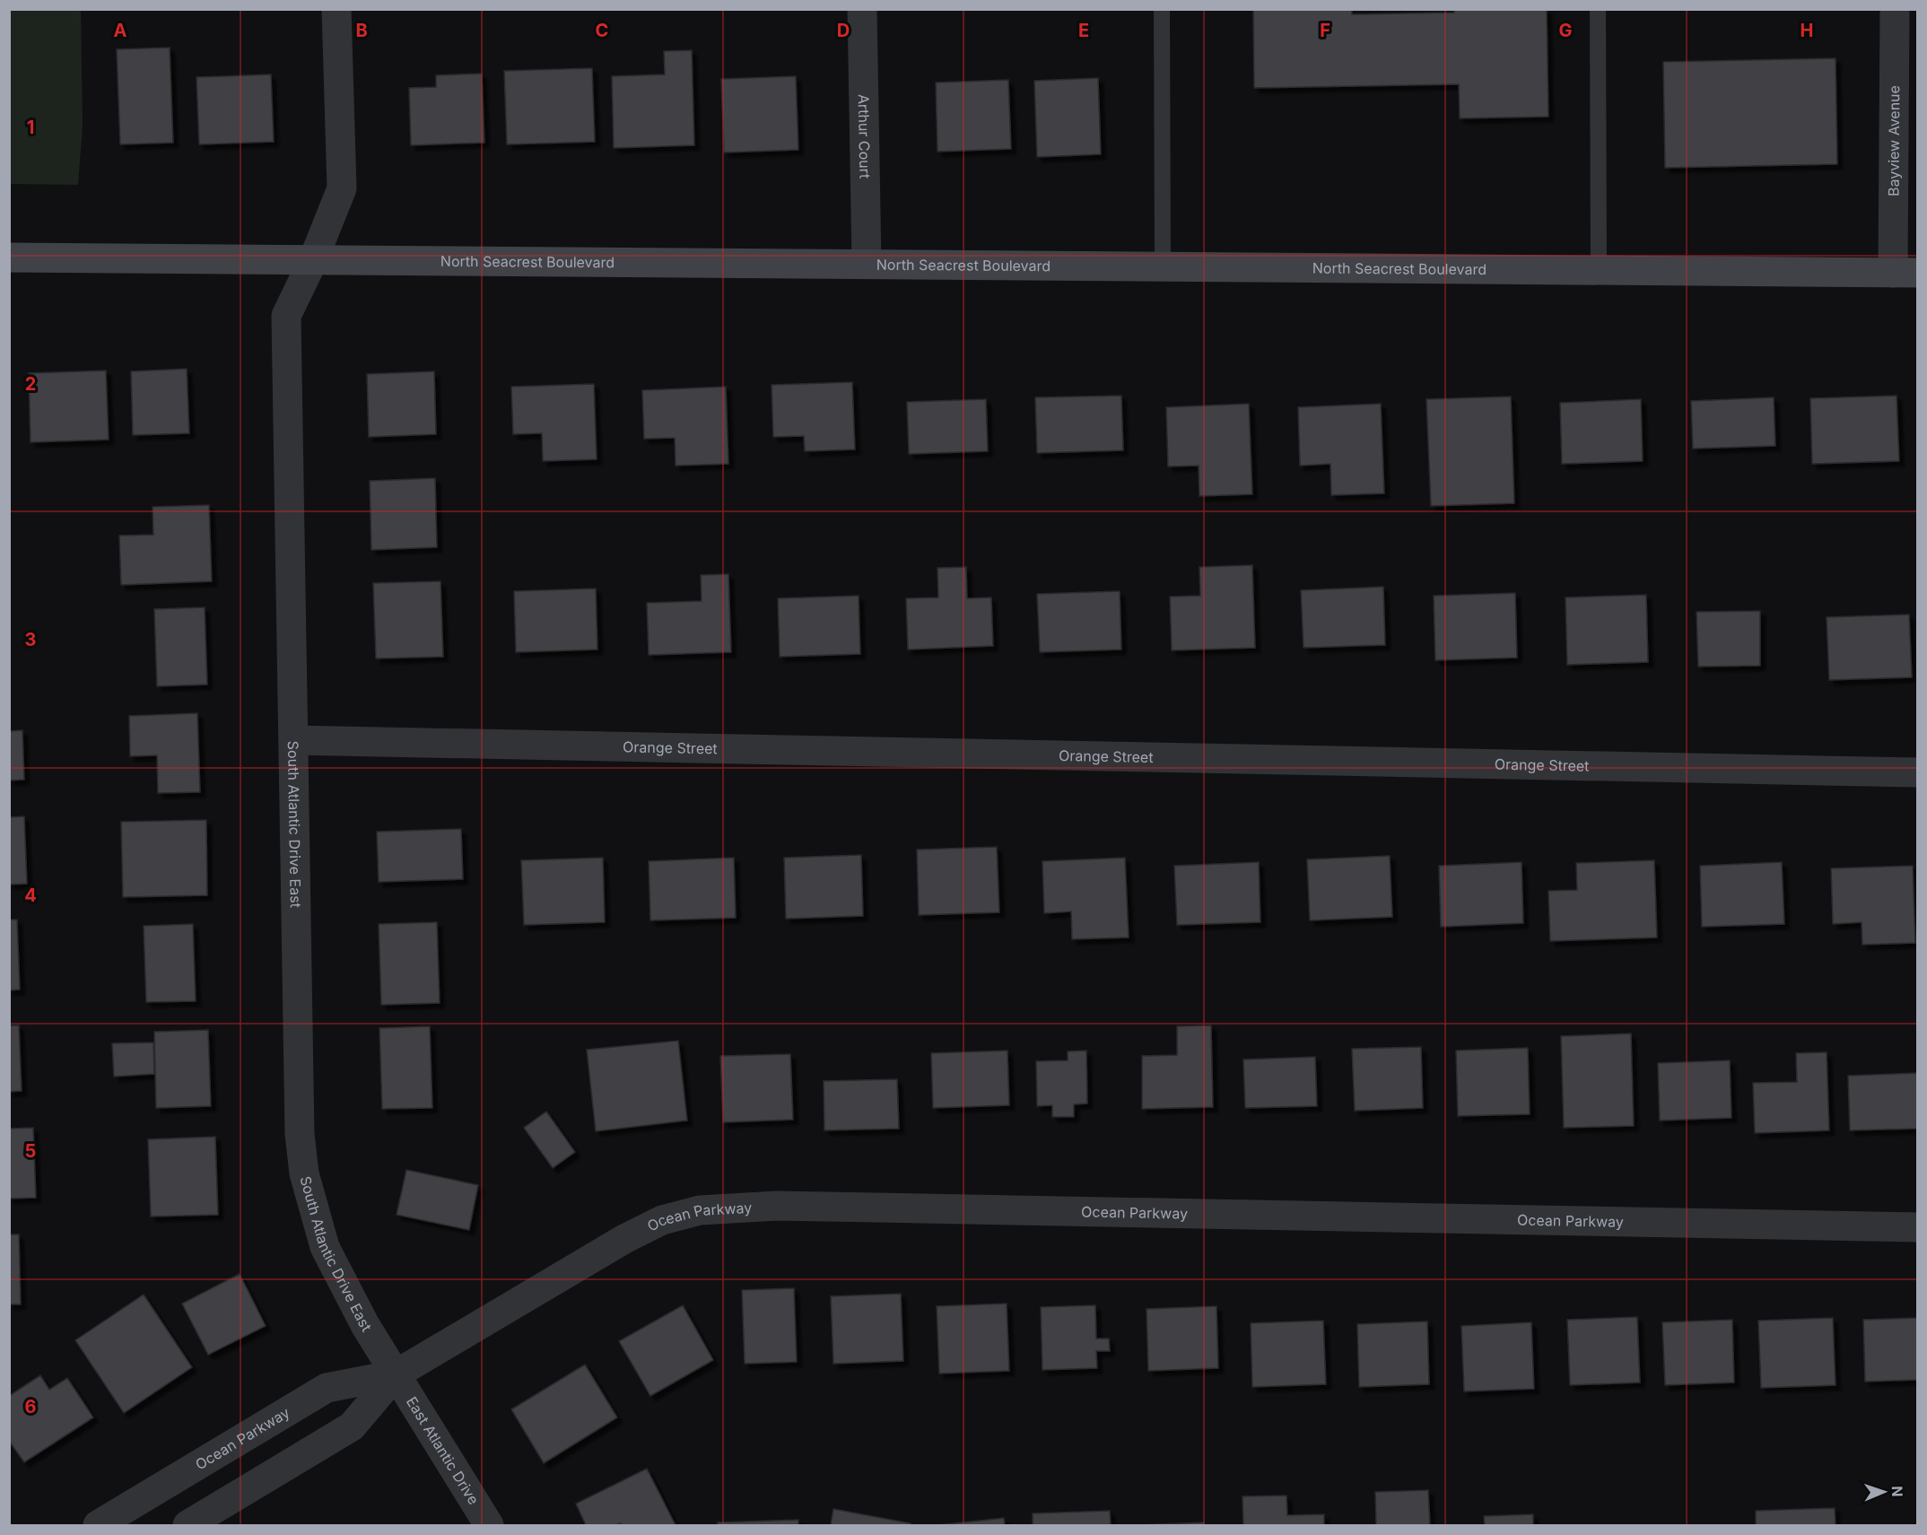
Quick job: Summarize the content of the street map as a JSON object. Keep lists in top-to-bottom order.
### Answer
{
  "streets": {
    "street": [
      "Arthur Court",
      "Bayview Avenue",
      "North Seacrest Boulevard",
      "Orange Street",
      "South Atlantic Drive East",
      "Ocean Parkway",
      "East Atlantic Drive"
    ]
  },
  "crossings": [
    ["Arthur Court", "North Seacrest Boulevard"],
    ["Bayview Avenue", "North Seacrest Boulevard"],
    ["North Seacrest Boulevard", "South Atlantic Drive East"],
    ["Orange Street", "South Atlantic Drive East"],
    ["South Atlantic Drive East", "Ocean Parkway"],
    ["South Atlantic Drive East", "East Atlantic Drive"],
    ["Ocean Parkway", "East Atlantic Drive"]
  ],
  "north": "right",
  "grid": {
    "columns": [
      "A",
      "B",
      "C",
      "D",
      "E",
      "F",
      "G",
      "H"
    ],
    "rows": [
      "1",
      "2",
      "3",
      "4",
      "5",
      "6"
    ]
  }
}
